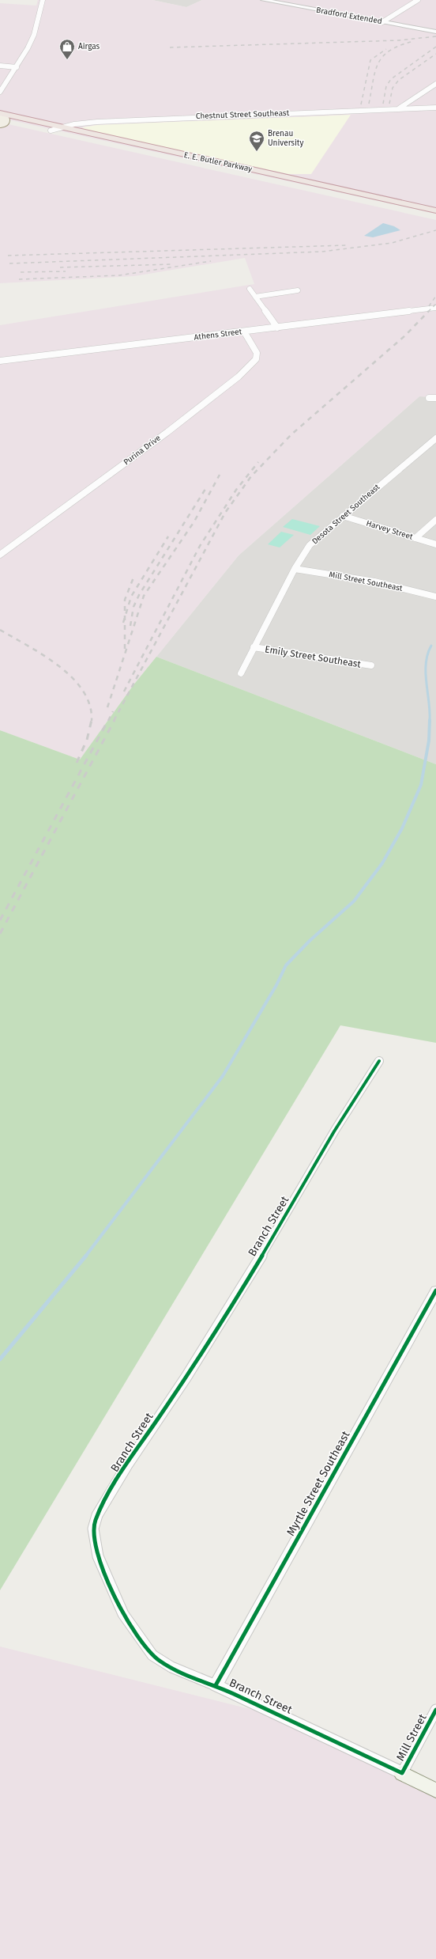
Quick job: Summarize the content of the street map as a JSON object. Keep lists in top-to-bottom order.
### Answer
{
  "streets": {
    "highway": ["E. E. Butler Parkway"],
    "main road": ["Branch Street"],
    "street": [
      "Bradford Extended",
      "Chestnut Street Southeast",
      "Athens Street",
      "Purina Drive",
      "Desota Street Southeast",
      "Harvey Street",
      "Mill Street Southeast",
      "Emily Street Southeast",
      "Myrtle Street Southeast",
      "Mill Street"
    ]
  },
  "crossings": [
    ["Chestnut Street Southeast", "E. E. Butler Parkway"],
    ["Athens Street", "Purina Drive"],
    ["Desota Street Southeast", "Harvey Street"],
    ["Desota Street Southeast", "Mill Street Southeast"],
    ["Desota Street Southeast", "Emily Street Southeast"],
    ["Branch Street", "Myrtle Street Southeast"],
    ["Branch Street", "Mill Street"]
  ],
  "places": {
    "shop": ["Airgas"],
    "school or university": ["Brenau University"]
  }
}
